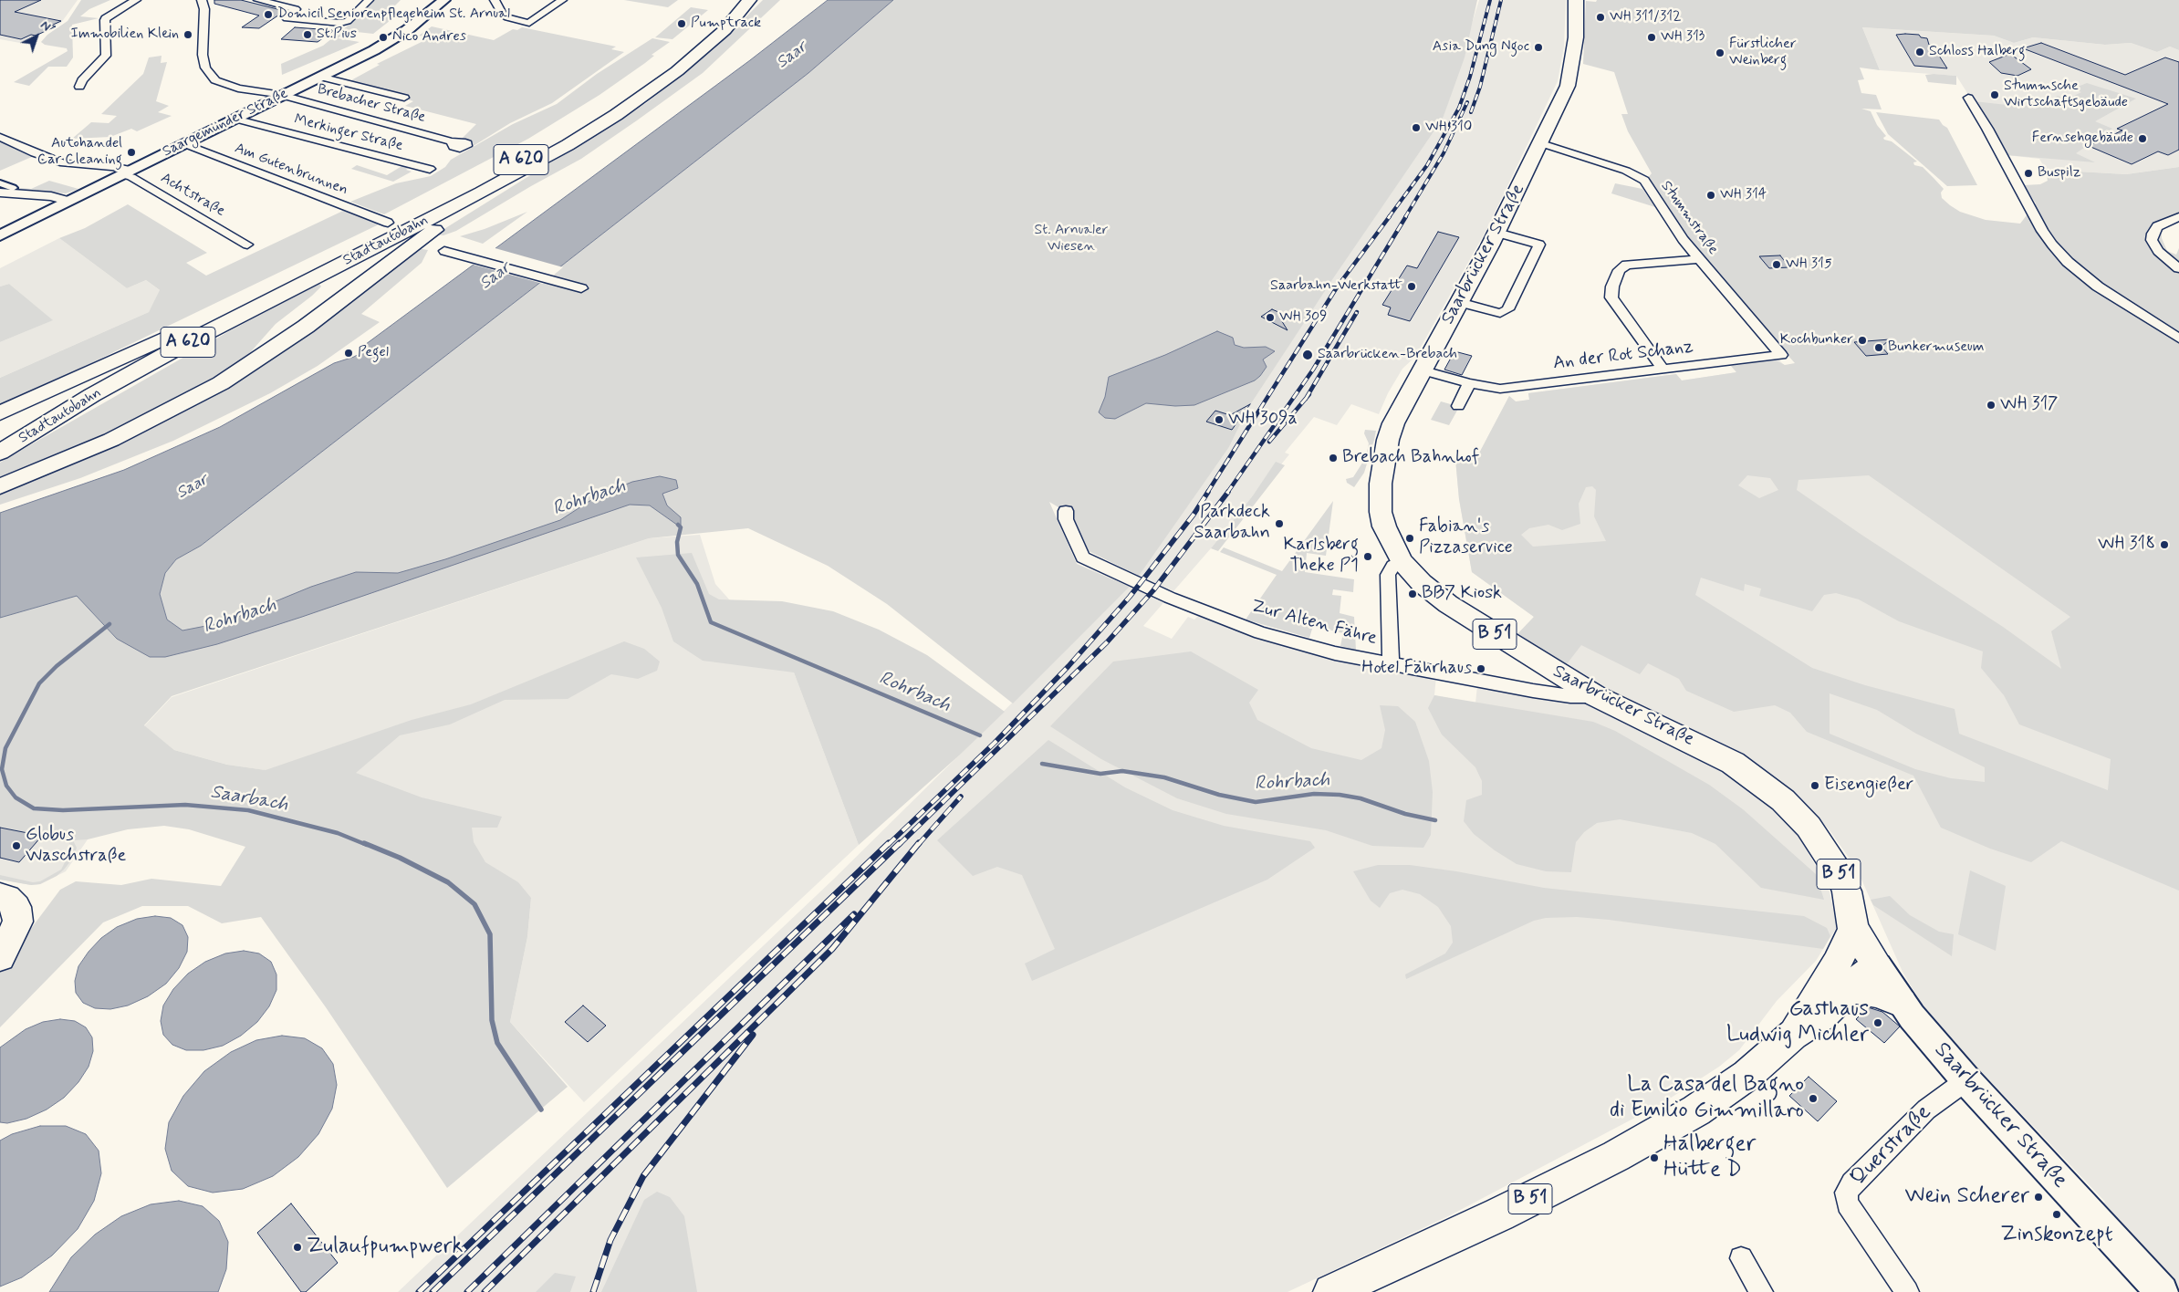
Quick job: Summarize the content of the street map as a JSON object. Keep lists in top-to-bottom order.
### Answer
{
  "streets": {
    "main road": [
      "A 620",
      "Stadtautobahn",
      "Saarbrücker Straße",
      "B 51"
    ],
    "street": [
      "Brebacher Straße",
      "Saargemünder Straße",
      "Merkinger Straße",
      "Am Gutenbrunnen",
      "Achtstraße",
      "Stummstraße",
      "An der Rot Schanz",
      "Zur Alten Fähre",
      "Querstraße"
    ]
  },
  "crossings": [
    ["Brebacher Straße", "Saargemünder Straße"],
    ["Saargemünder Straße", "Merkinger Straße"],
    ["Saargemünder Straße", "Am Gutenbrunnen"],
    ["Saargemünder Straße", "Achtstraße"],
    ["A 620", "Stadtautobahn"],
    ["Stummstraße", "Saarbrücker Straße"],
    ["Stummstraße", "An der Rot Schanz"],
    ["Saarbrücker Straße", "An der Rot Schanz"],
    ["Saarbrücker Straße", "Zur Alten Fähre"],
    ["Saarbrücker Straße", "B 51"],
    ["Saarbrücker Straße", "Querstraße"]
  ],
  "water": ["Saar", "Rohrbach", "Saarbach"],
  "parks": ["St. Arnualer Wiesen"],
  "places": [
    "Domicil Seniorenpflegeheim St. Arnual",
    "WH 311/312",
    "Pumptrack",
    "Immobilien Klein",
    "St.Pius",
    "Nico Andres",
    "WH 313",
    "Asia Dung Ngoc",
    "Schloss Halberg",
    "Fürstlicher Weinberg",
    "Stummsche Wirtschaftsgebäude",
    "WH 310",
    "Fernsehgebäude",
    "Autohandel Car Cleaning",
    "Buspilz",
    "WH 314",
    "WH 315",
    "Saarbahn-Werkstatt",
    "WH 309",
    "Kochbunker",
    "Bunkermuseum",
    "Pegel",
    "Saarbrücken-Brebach",
    "WH 317",
    "WH 309a",
    "Brebach Bahnhof",
    "Parkdeck Saarbahn",
    "Fabian's Pizzaservice",
    "WH 318",
    "Karlsberg Theke P1",
    "BB7 Kiosk",
    "Hotel Fährhaus",
    "Eisengießer",
    "Globus Waschstraße",
    "Gasthaus Ludwig Michler",
    "La Casa del Bagno di Emilio Gimmillaro",
    "Halberger Hütte D",
    "Wein Scherer",
    "Zinskonzept",
    "Zulaufpumpwerk"
  ],
  "north": "top right"
}
